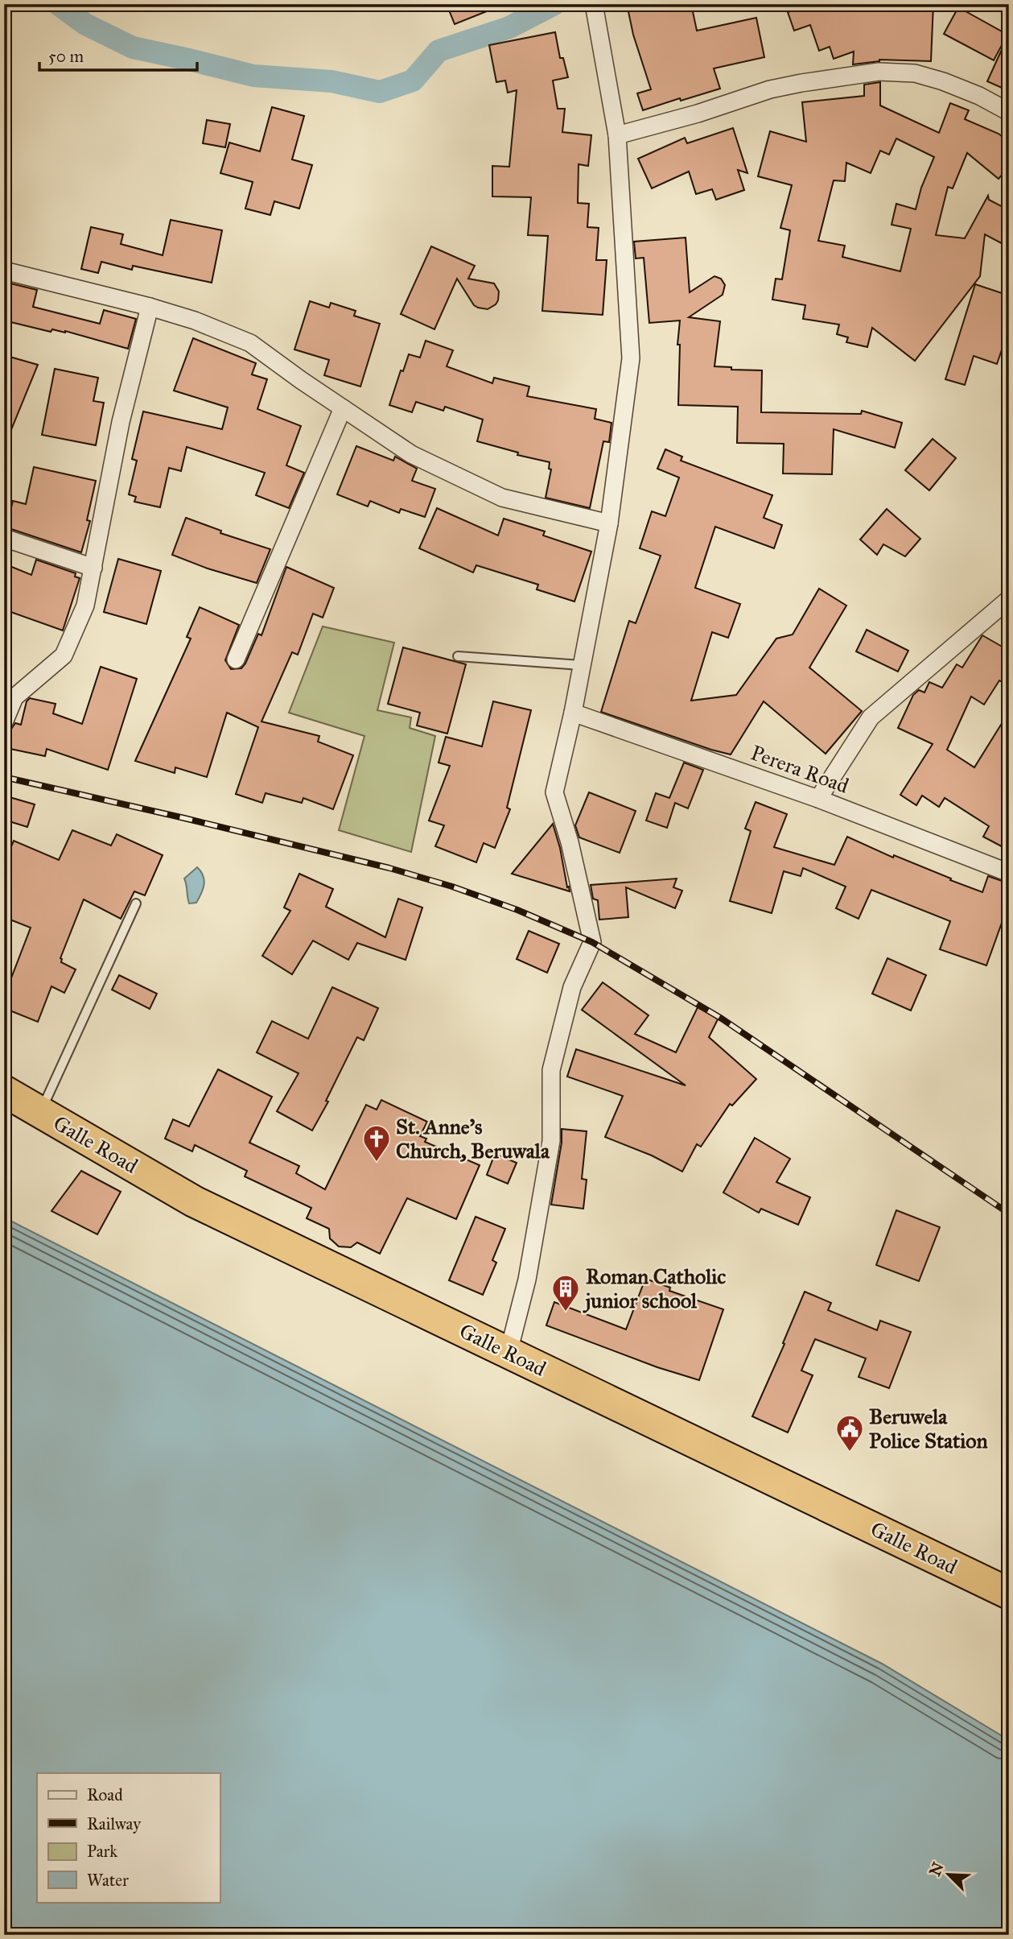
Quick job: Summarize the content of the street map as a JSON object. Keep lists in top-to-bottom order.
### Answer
{
  "streets": {
    "highway": ["Galle Road"],
    "street": ["Perera Road"]
  },
  "places": {
    "church": ["St. Anne's Church, Beruwala"],
    "building": ["Roman Catholic junior school"],
    "public building": ["Beruwela Police Station"]
  },
  "legend": [
    "Road",
    "Railway",
    "Park",
    "Water"
  ],
  "scale_bar": "50 m",
  "north": "top left"
}
